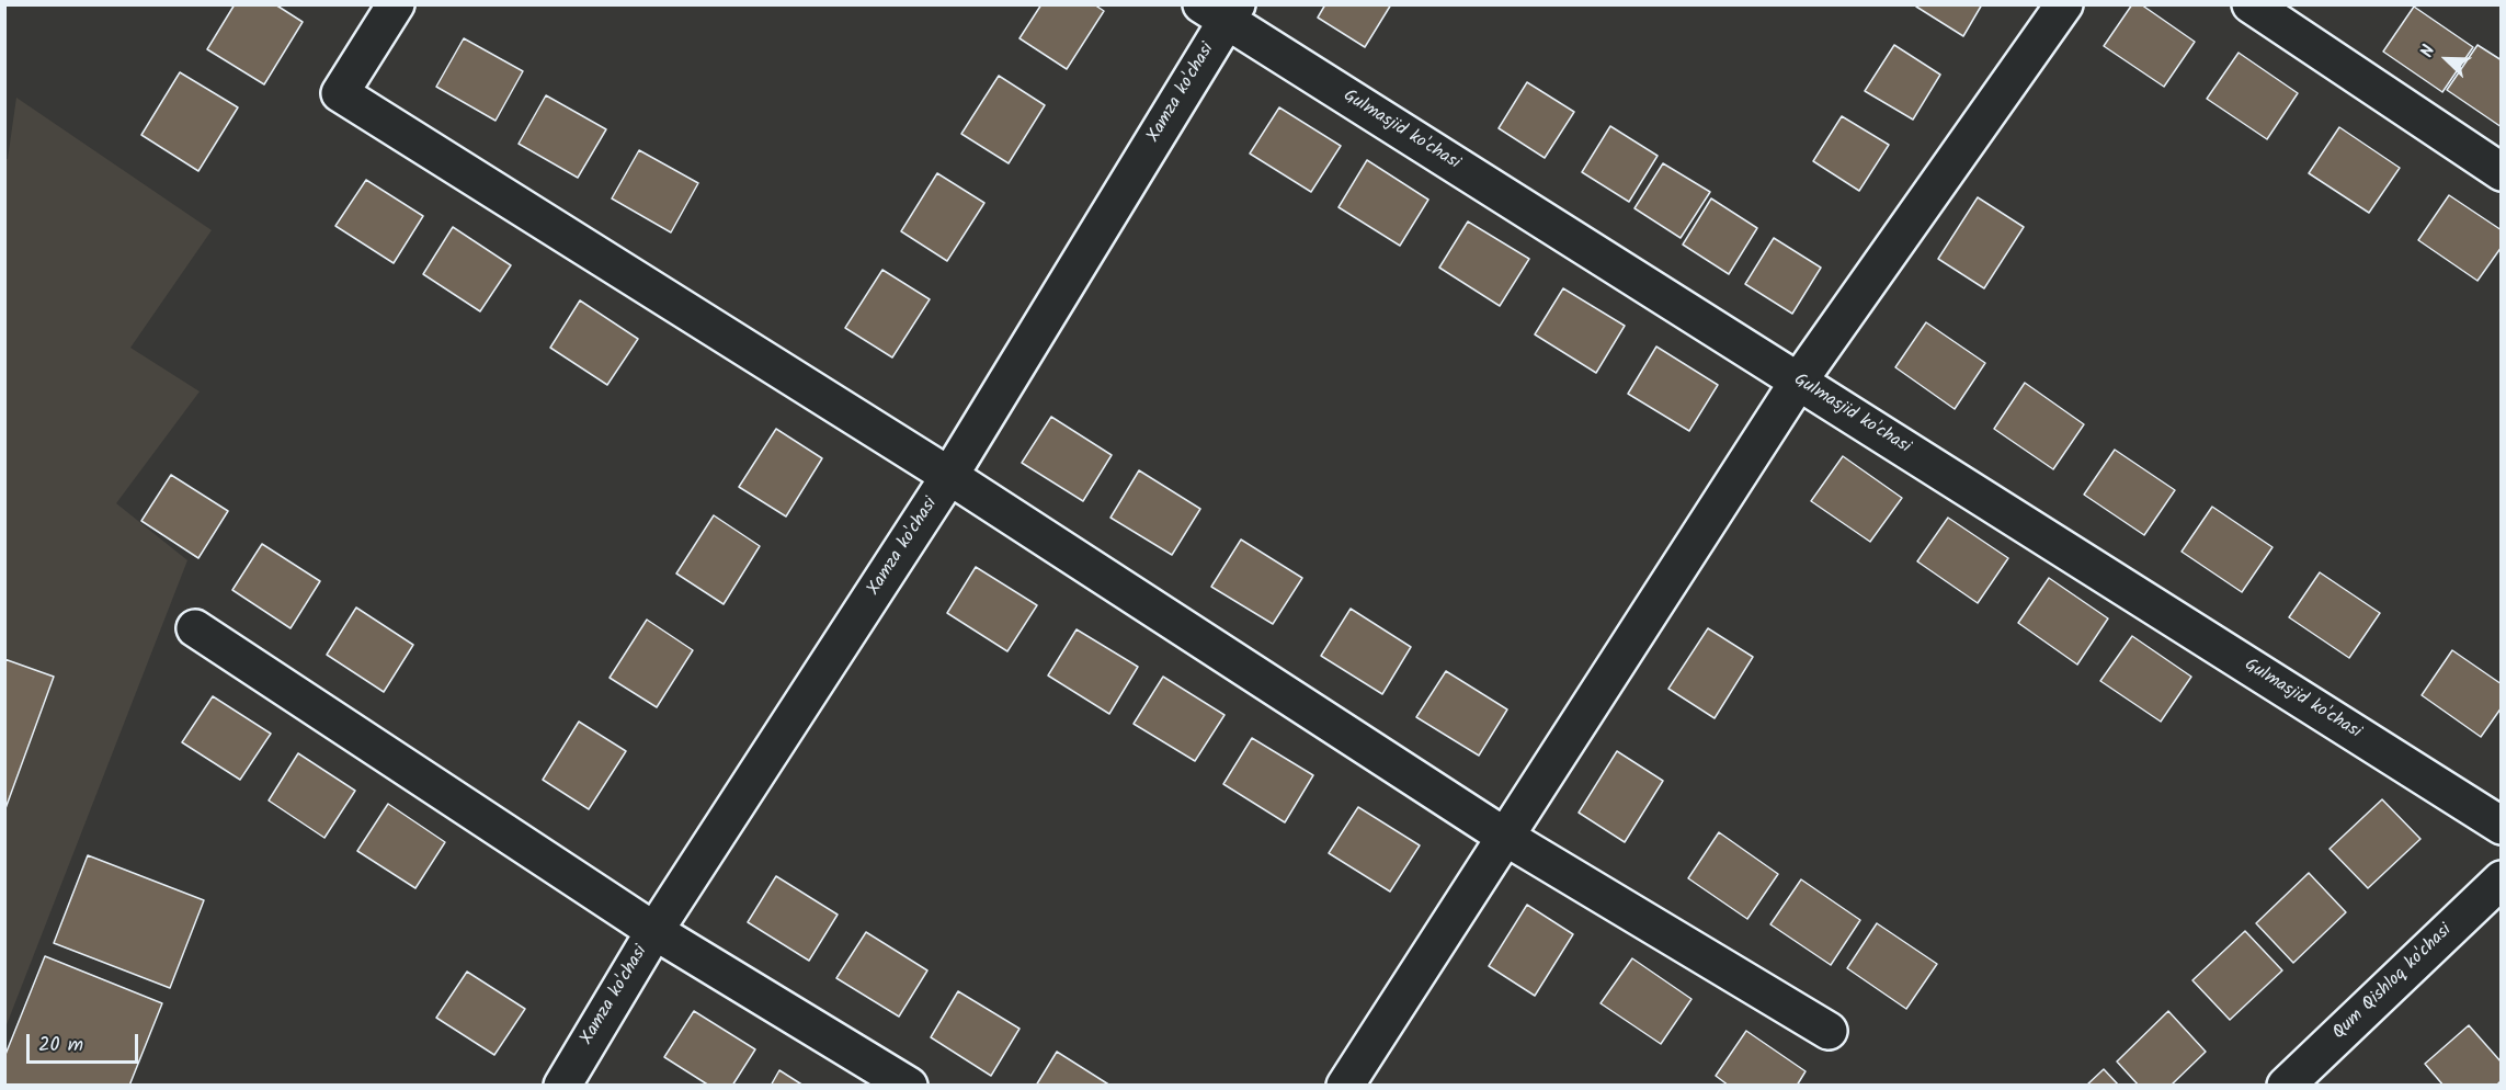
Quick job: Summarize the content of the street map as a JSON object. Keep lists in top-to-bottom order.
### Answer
{
  "streets": {
    "street": ["Xamza ko'chasi", "Gulmasjid ko'chasi", "Qum Qishloq ko'chasi"]
  },
  "crossings": [
    ["Xamza ko'chasi", "Gulmasjid ko'chasi"]
  ],
  "scale_bar": "20 m",
  "north": "top left"
}
